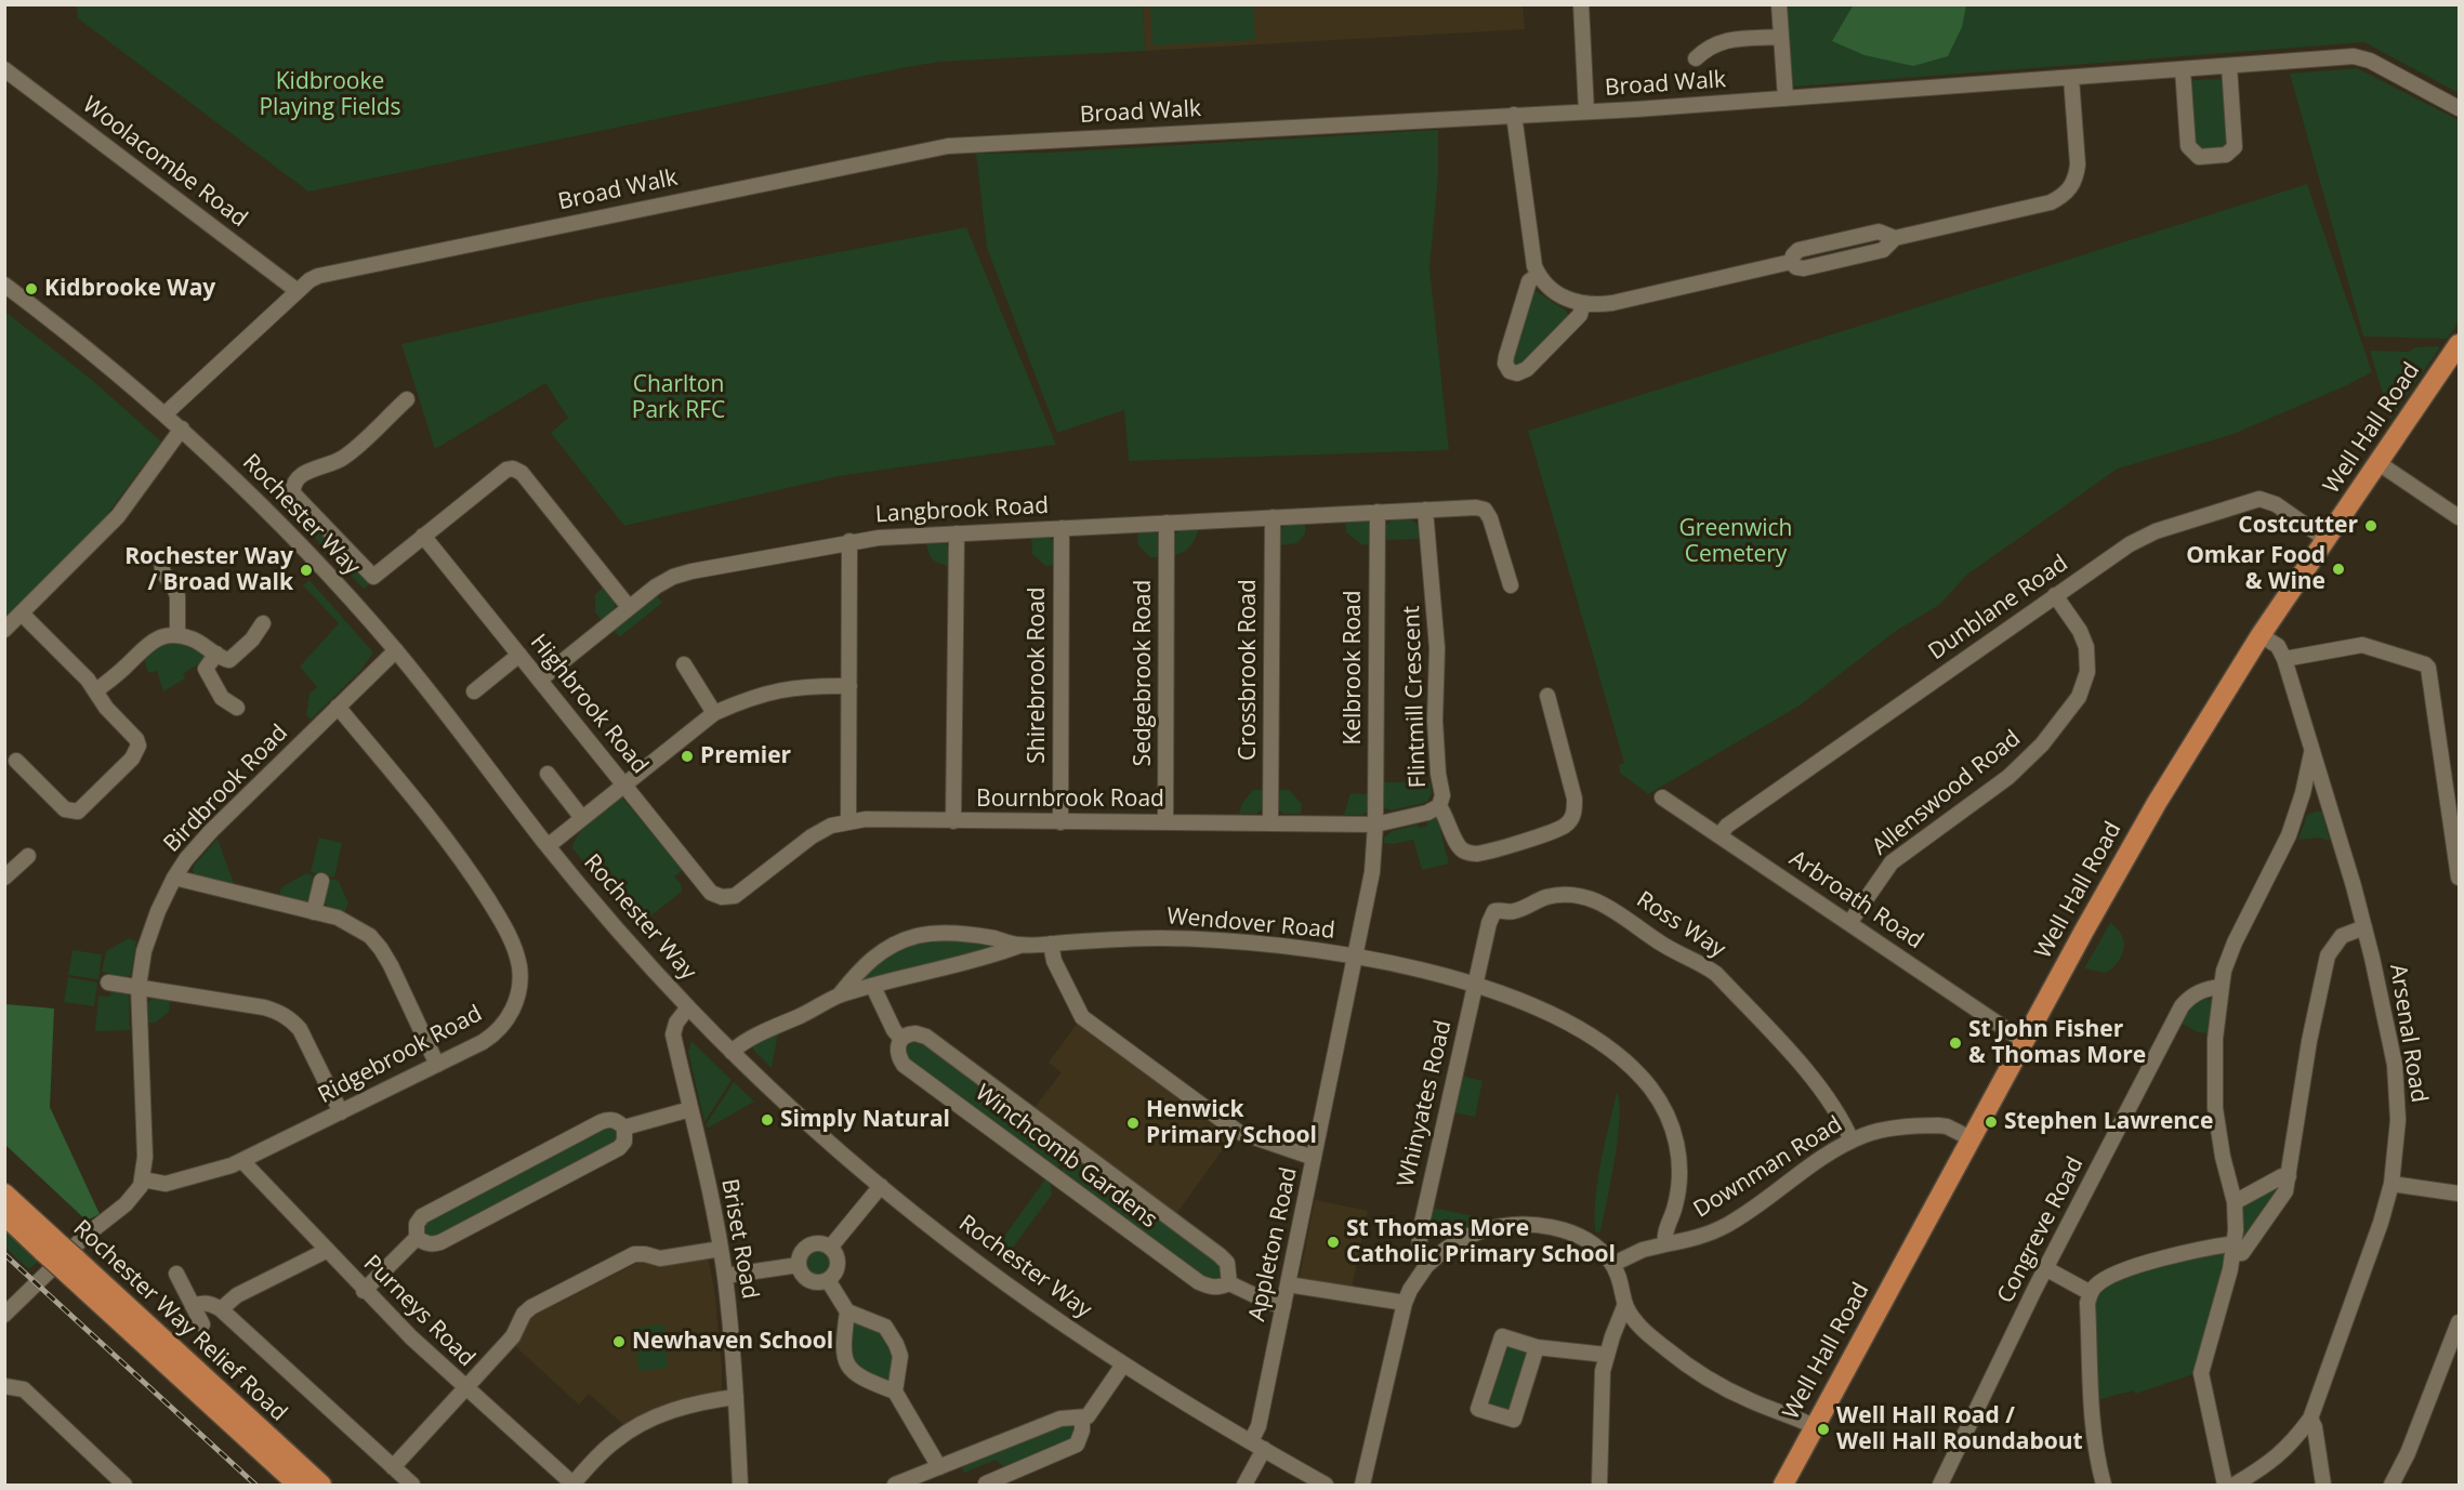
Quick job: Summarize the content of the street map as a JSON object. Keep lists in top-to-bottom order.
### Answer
{
  "streets": {
    "highway": ["Well Hall Road", "Rochester Way Relief Road"],
    "street": [
      "Broad Walk",
      "Woolacombe Road",
      "Langbrook Road",
      "Rochester Way",
      "Dunblane Road",
      "Kelbrook Road",
      "Crossbrook Road",
      "Sedgebrook Road",
      "Shirebrook Road",
      "Flintmill Crescent",
      "Highbrook Road",
      "Birdbrook Road",
      "Allenswood Road",
      "Bournbrook Road",
      "Arbroath Road",
      "Wendover Road",
      "Ross Way",
      "Arsenal Road",
      "Ridgebrook Road",
      "Whinyates Road",
      "Winchcomb Gardens",
      "Downman Road",
      "Congreve Road",
      "Briset Road",
      "Appleton Road",
      "Purneys Road"
    ]
  },
  "crossings": [
    ["Broad Walk", "Woolacombe Road"],
    ["Broad Walk", "Rochester Way"],
    ["Well Hall Road", "Dunblane Road"],
    ["Well Hall Road", "Arbroath Road"],
    ["Well Hall Road", "Arsenal Road"],
    ["Well Hall Road", "Downman Road"],
    ["Langbrook Road", "Kelbrook Road"],
    ["Langbrook Road", "Crossbrook Road"],
    ["Langbrook Road", "Sedgebrook Road"],
    ["Langbrook Road", "Shirebrook Road"],
    ["Langbrook Road", "Flintmill Crescent"],
    ["Langbrook Road", "Highbrook Road"],
    ["Rochester Way", "Highbrook Road"],
    ["Rochester Way", "Birdbrook Road"],
    ["Rochester Way", "Wendover Road"],
    ["Rochester Way", "Briset Road"],
    ["Rochester Way", "Appleton Road"],
    ["Dunblane Road", "Allenswood Road"],
    ["Dunblane Road", "Arbroath Road"],
    ["Kelbrook Road", "Bournbrook Road"],
    ["Kelbrook Road", "Appleton Road"],
    ["Crossbrook Road", "Bournbrook Road"],
    ["Sedgebrook Road", "Bournbrook Road"],
    ["Shirebrook Road", "Bournbrook Road"],
    ["Flintmill Crescent", "Bournbrook Road"],
    ["Highbrook Road", "Bournbrook Road"],
    ["Birdbrook Road", "Ridgebrook Road"],
    ["Allenswood Road", "Arbroath Road"],
    ["Bournbrook Road", "Appleton Road"],
    ["Wendover Road", "Whinyates Road"],
    ["Wendover Road", "Winchcomb Gardens"],
    ["Wendover Road", "Downman Road"],
    ["Wendover Road", "Appleton Road"],
    ["Ross Way", "Whinyates Road"],
    ["Ross Way", "Downman Road"],
    ["Ridgebrook Road", "Purneys Road"],
    ["Winchcomb Gardens", "Appleton Road"]
  ],
  "parks": ["Kidbrooke Playing Fields", "Charlton Park RFC", "Greenwich Cemetery"],
  "places": [
    "Kidbrooke Way",
    "Costcutter",
    "Omkar Food & Wine",
    "Rochester Way / Broad Walk",
    "Premier",
    "St John Fisher & Thomas More",
    "Simply Natural",
    "Stephen Lawrence",
    "Henwick Primary School",
    "St Thomas More Catholic Primary School",
    "Newhaven School",
    "Well Hall Road / Well Hall Roundabout"
  ]
}
